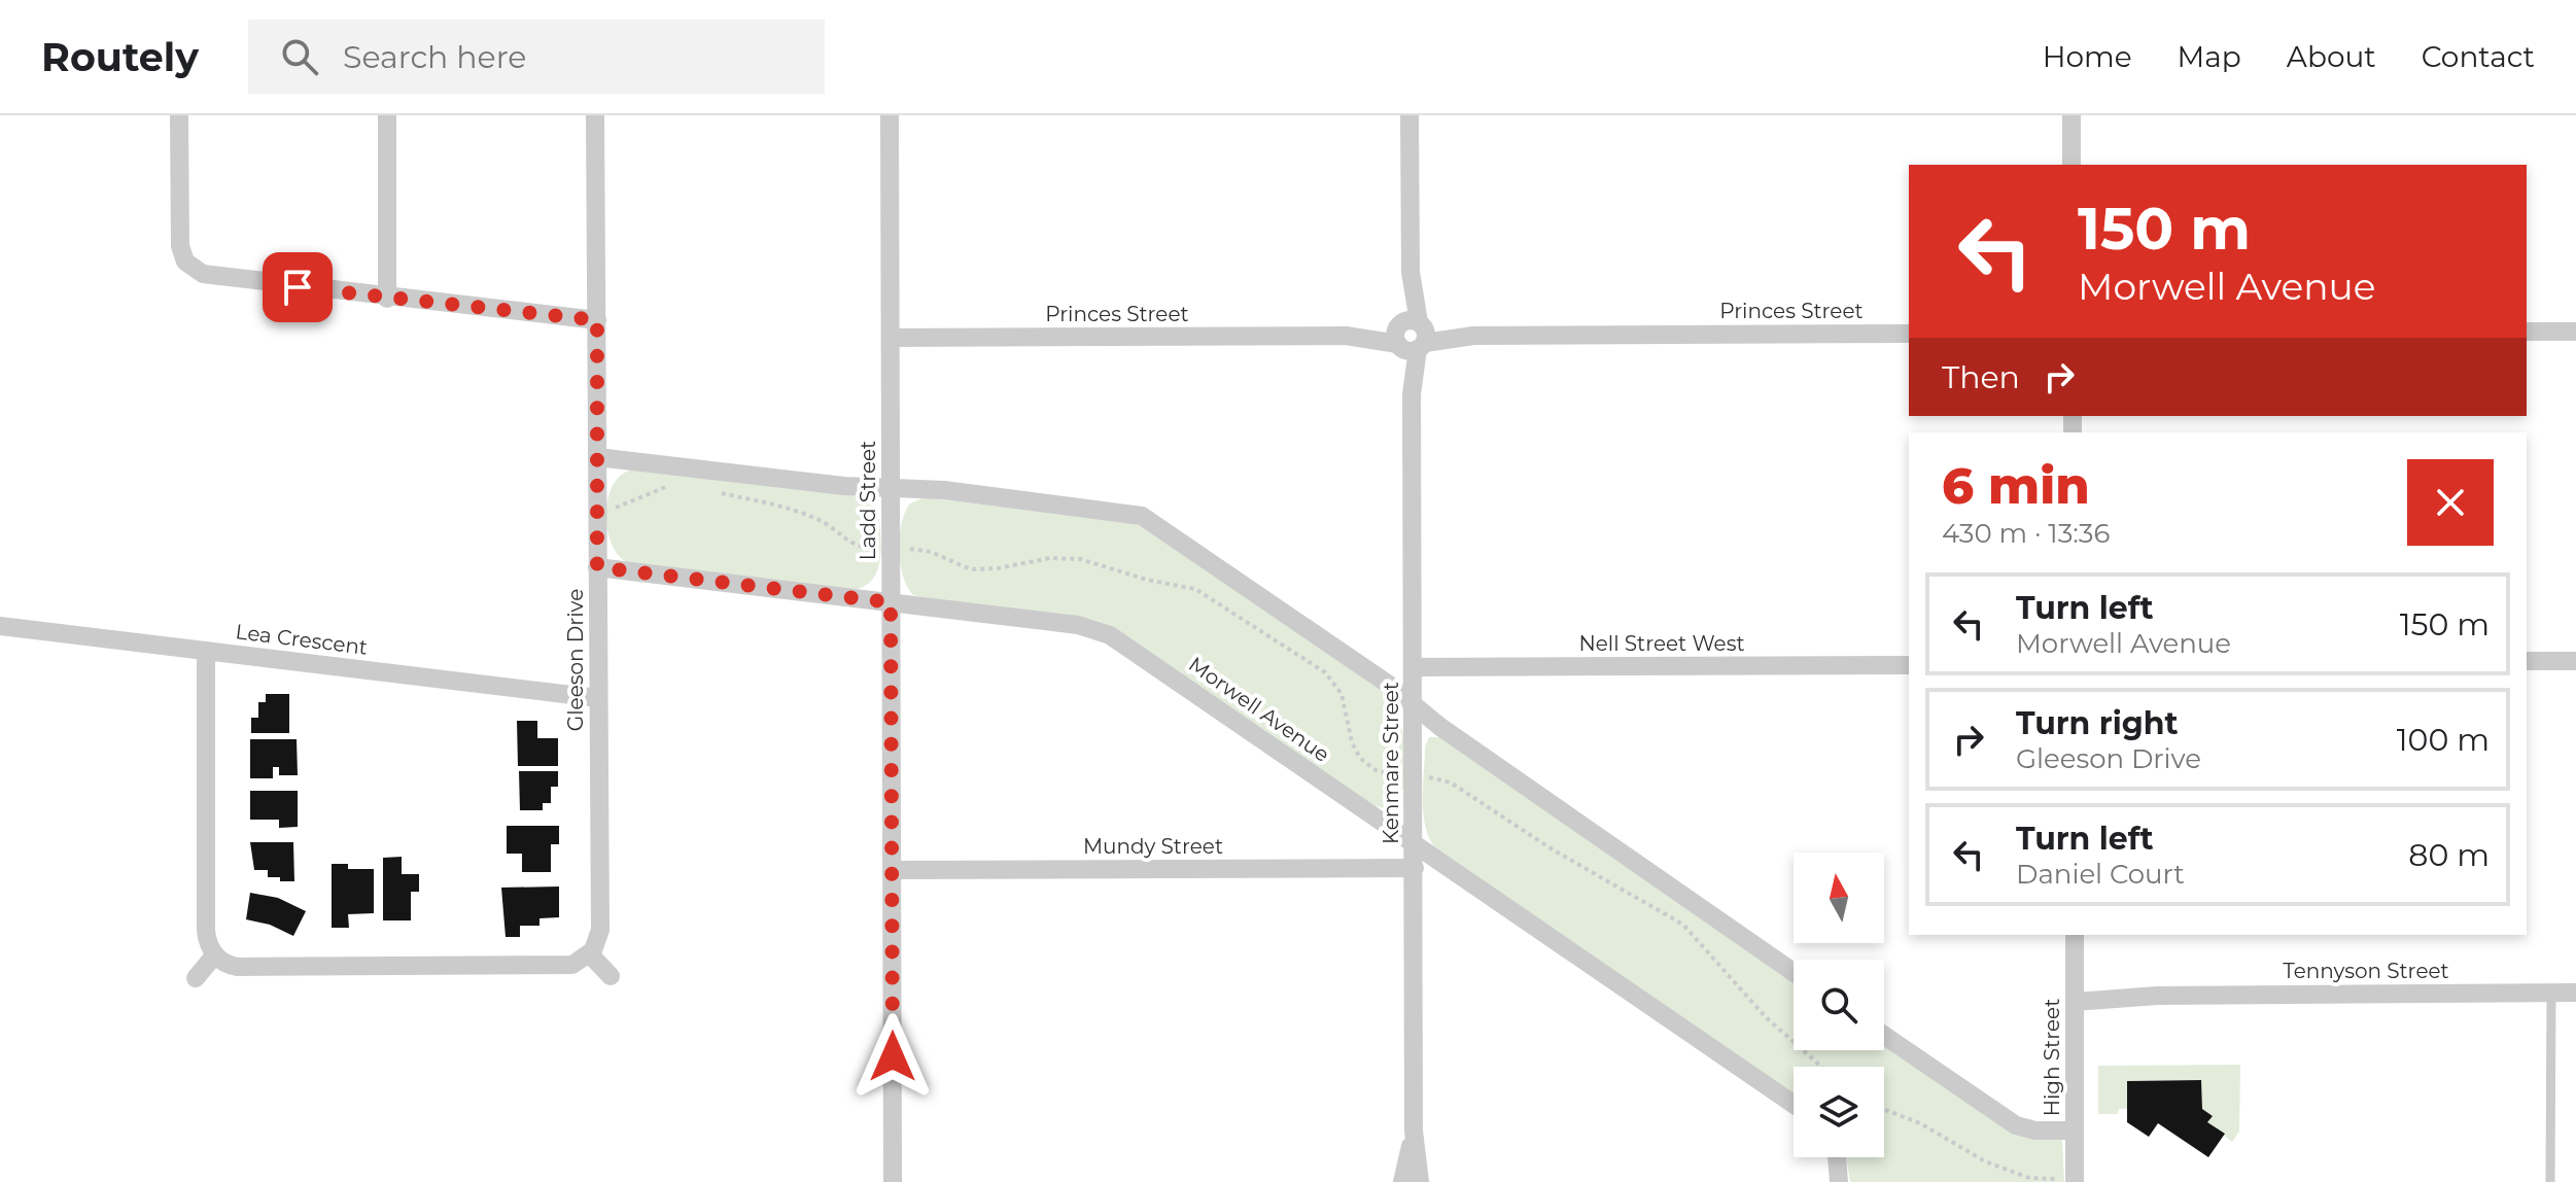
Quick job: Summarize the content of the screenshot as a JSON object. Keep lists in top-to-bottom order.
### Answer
{
  "streets": {
    "street": [
      "Princes Street",
      "Ladd Street",
      "Lea Crescent",
      "Nell Street West",
      "Gleeson Drive",
      "Morwell Avenue",
      "Kenmare Street",
      "Mundy Street",
      "Tennyson Street",
      "High Street"
    ]
  },
  "crossings": [
    ["Princes Street", "Ladd Street"],
    ["Princes Street", "Kenmare Street"],
    ["Ladd Street", "Morwell Avenue"],
    ["Ladd Street", "Mundy Street"],
    ["Lea Crescent", "Gleeson Drive"],
    ["Nell Street West", "Kenmare Street"],
    ["Gleeson Drive", "Morwell Avenue"],
    ["Morwell Avenue", "Kenmare Street"],
    ["Kenmare Street", "Mundy Street"],
    ["Tennyson Street", "High Street"]
  ],
  "north": "top",
  "page": {
    "header": "Routely",
    "search": "Search here",
    "nav": [
      "Home",
      "Map",
      "About",
      "Contact"
    ],
    "turn": ["150 m", "Morwell Avenue"],
    "then": "Then",
    "heading": ["6 min", "430 m · 13:36"],
    "list": [
      {
        "name": "Turn left",
        "note": "Morwell Avenue",
        "value": "150 m"
      },
      {
        "name": "Turn right",
        "note": "Gleeson Drive",
        "value": "100 m"
      },
      {
        "name": "Turn left",
        "note": "Daniel Court",
        "value": "80 m"
      }
    ]
  }
}
